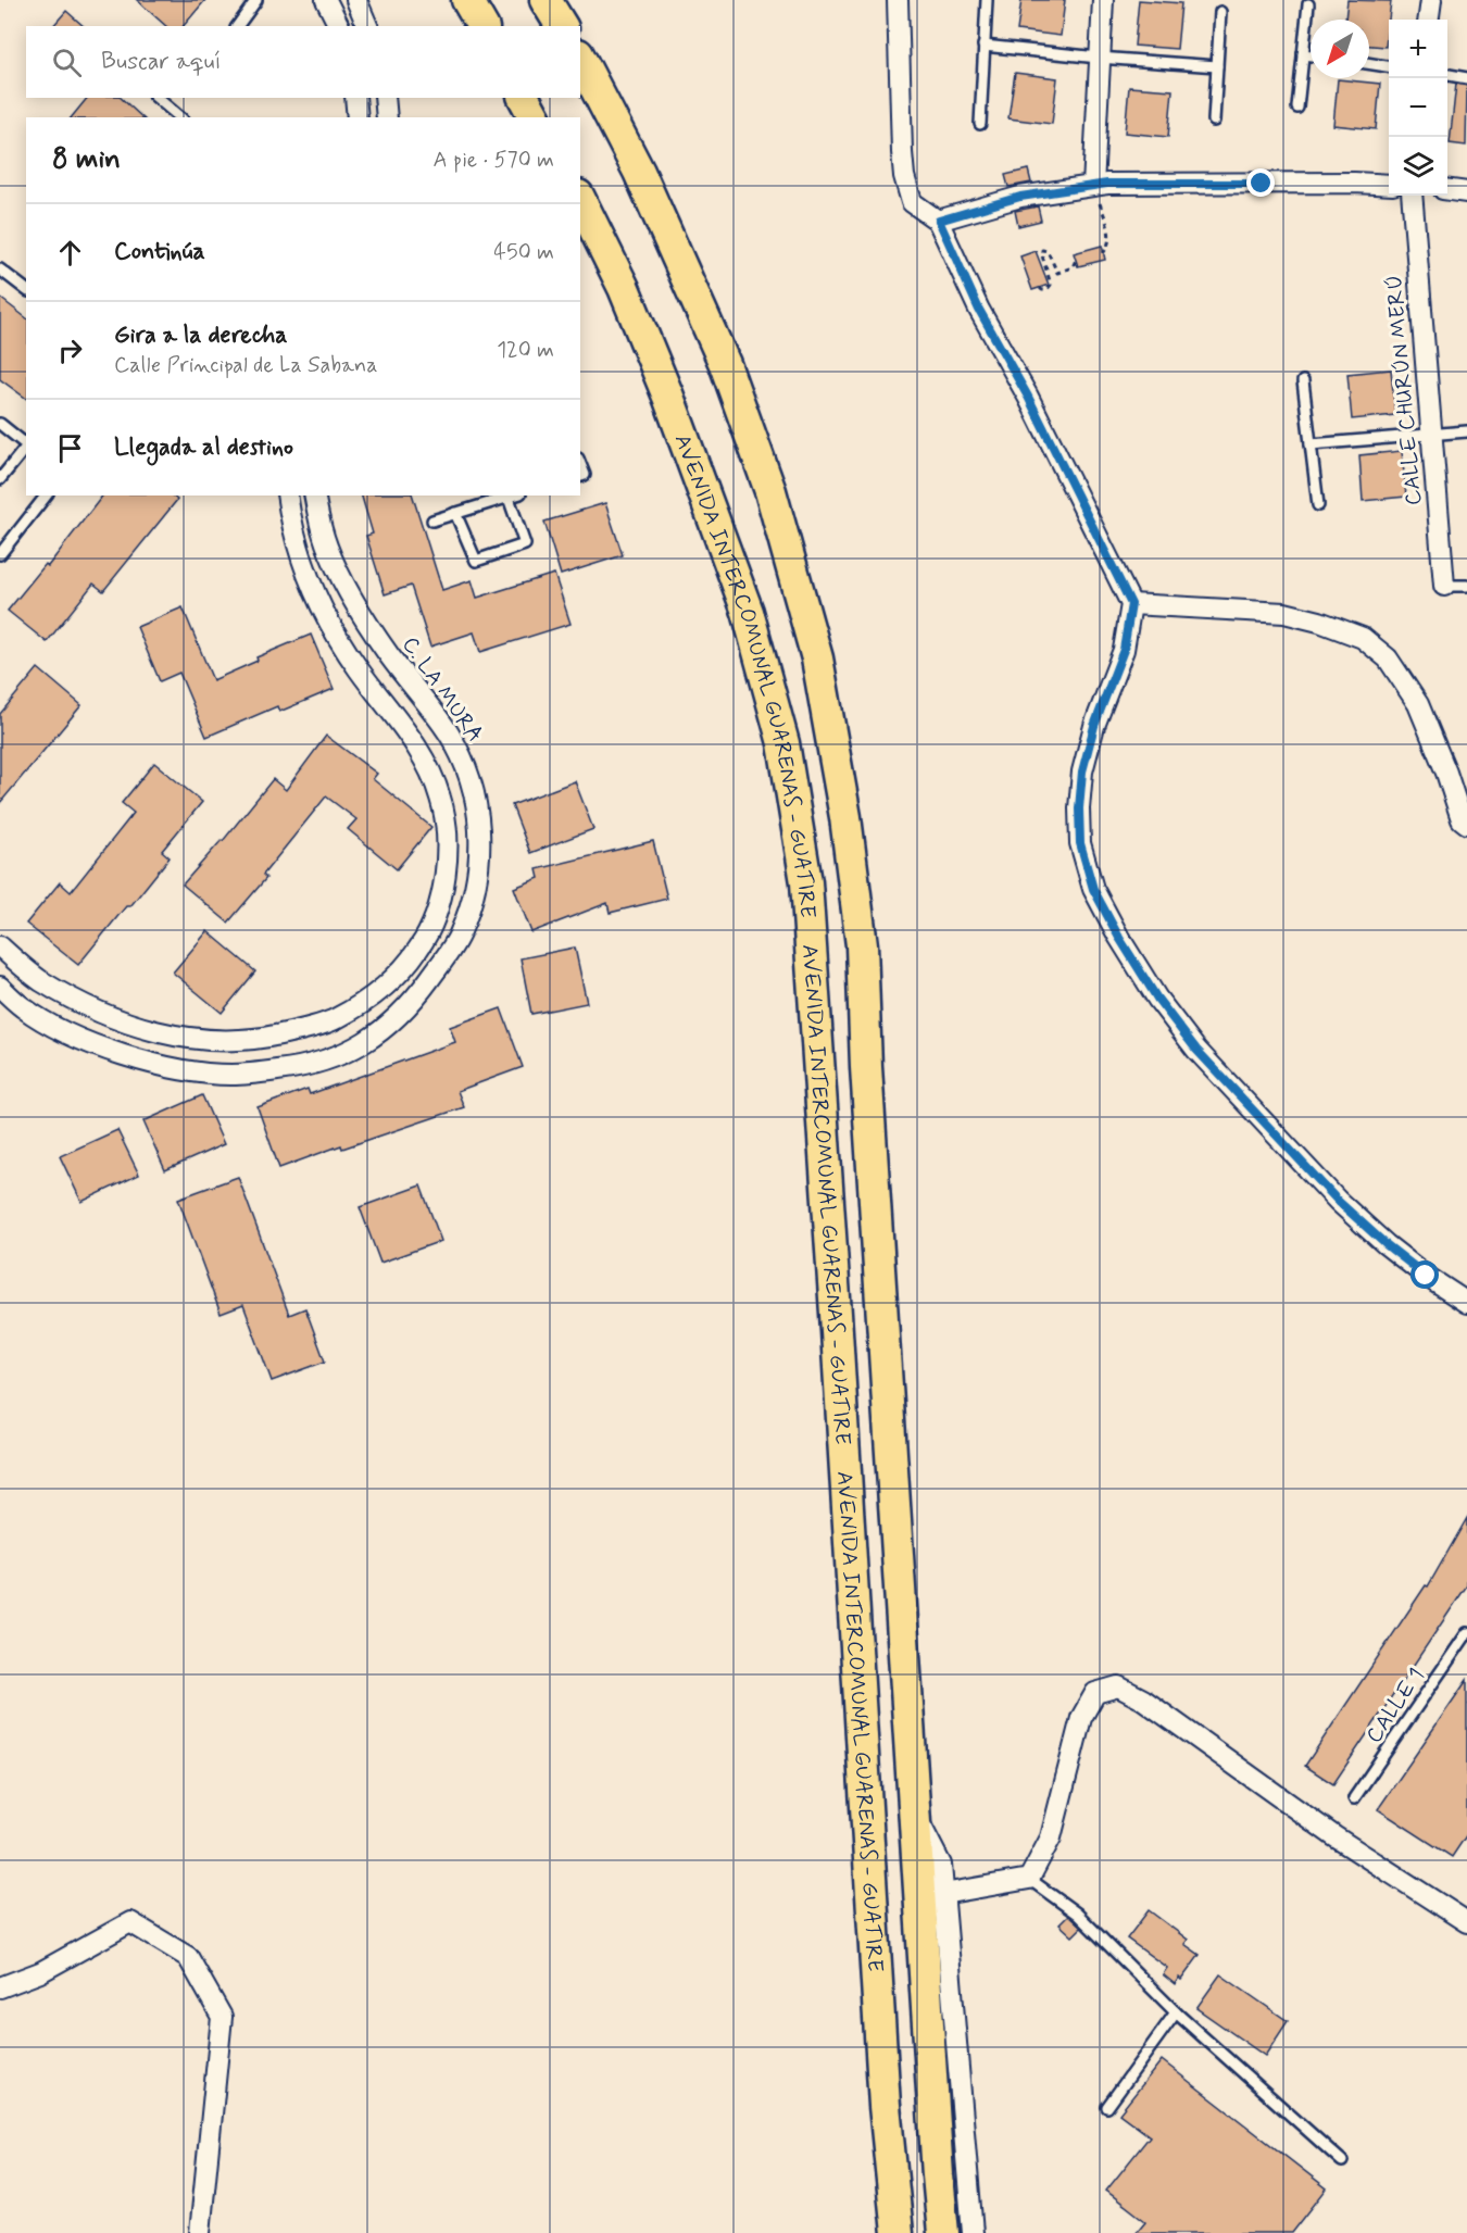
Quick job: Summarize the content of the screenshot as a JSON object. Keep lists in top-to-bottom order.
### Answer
{
  "streets": {
    "highway": ["AVENIDA INTERCOMUNAL GUARENAS - GUATIRE"],
    "street": ["CALLE CHURÚN MERÚ", "C. LA MURA"],
    "lane": ["CALLE 1"]
  },
  "north": "bottom left",
  "page": {
    "map_buttons": ["+", "−"],
    "search": "Buscar aquí",
    "heading": ["8 min", "A pie · 570 m"],
    "list": [
      ["Continúa", "450 m"],
      ["Gira a la derecha", "Calle Principal de La Sabana", "120 m"],
      "Llegada al destino"
    ]
  }
}
